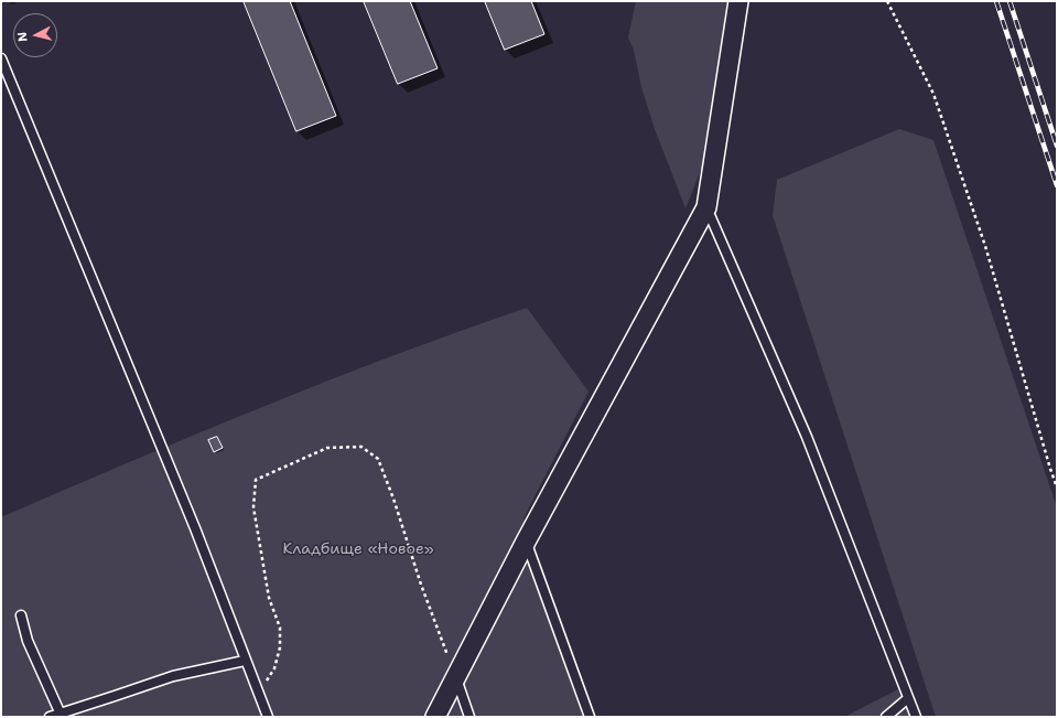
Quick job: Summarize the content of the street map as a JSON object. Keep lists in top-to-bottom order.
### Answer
{
  "parks": ["Кладбище «Новое»"],
  "north": "left"
}
